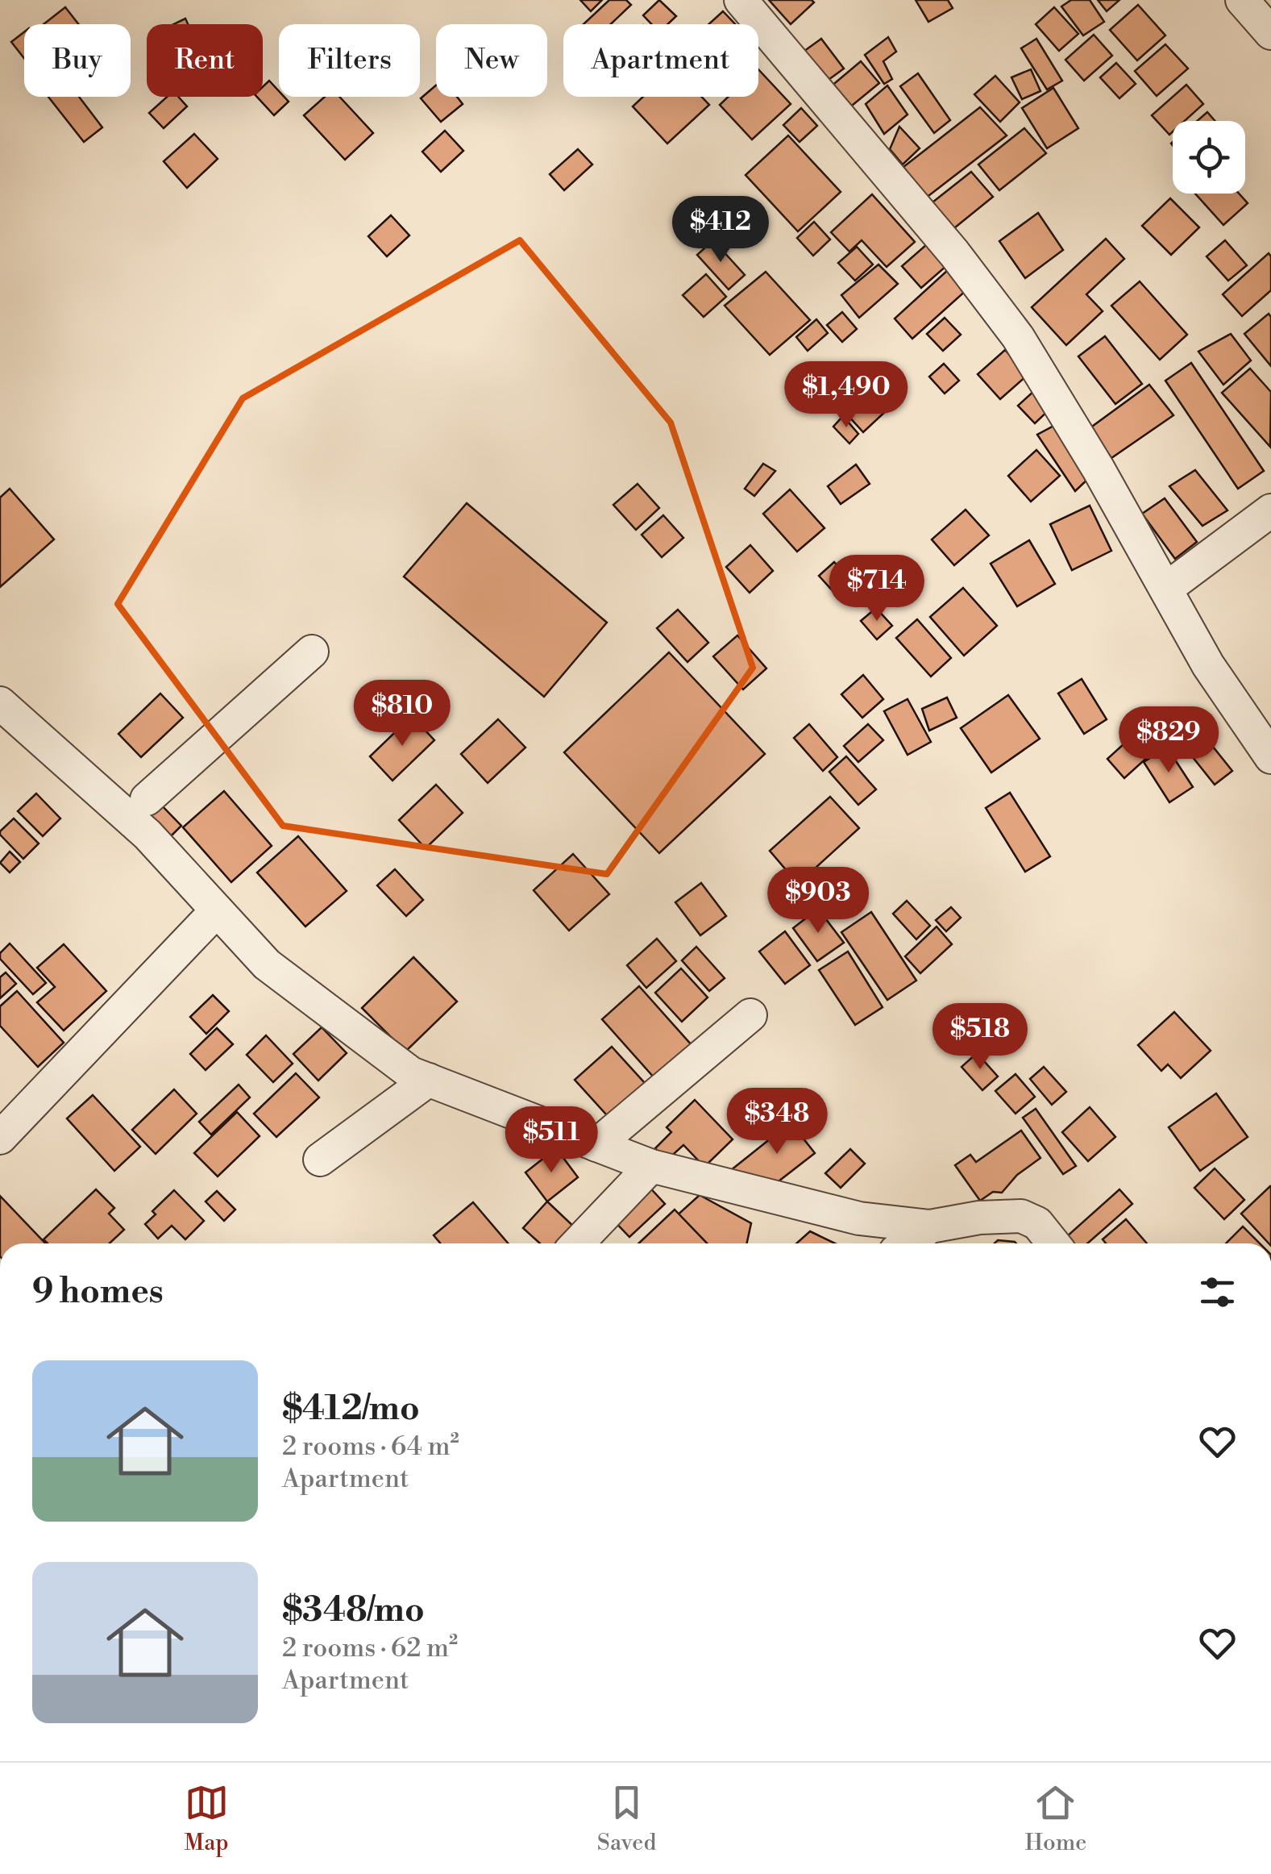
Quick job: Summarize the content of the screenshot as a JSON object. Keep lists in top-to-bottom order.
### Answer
{
  "page": {
    "chip": [
      "Buy",
      "Rent",
      "Filters",
      "New",
      "Apartment"
    ],
    "price": [
      "$412",
      "$1,490",
      "$714",
      "$810",
      "$829",
      "$903",
      "$518",
      "$348",
      "$511"
    ],
    "heading": "9 homes",
    "list": [
      {
        "name": "$412/mo",
        "note": "2 rooms · 64 m² · Apartment"
      },
      {
        "name": "$348/mo",
        "note": "2 rooms · 62 m² · Apartment"
      }
    ],
    "tabs": ["Map", "Saved", "Home"]
  }
}
